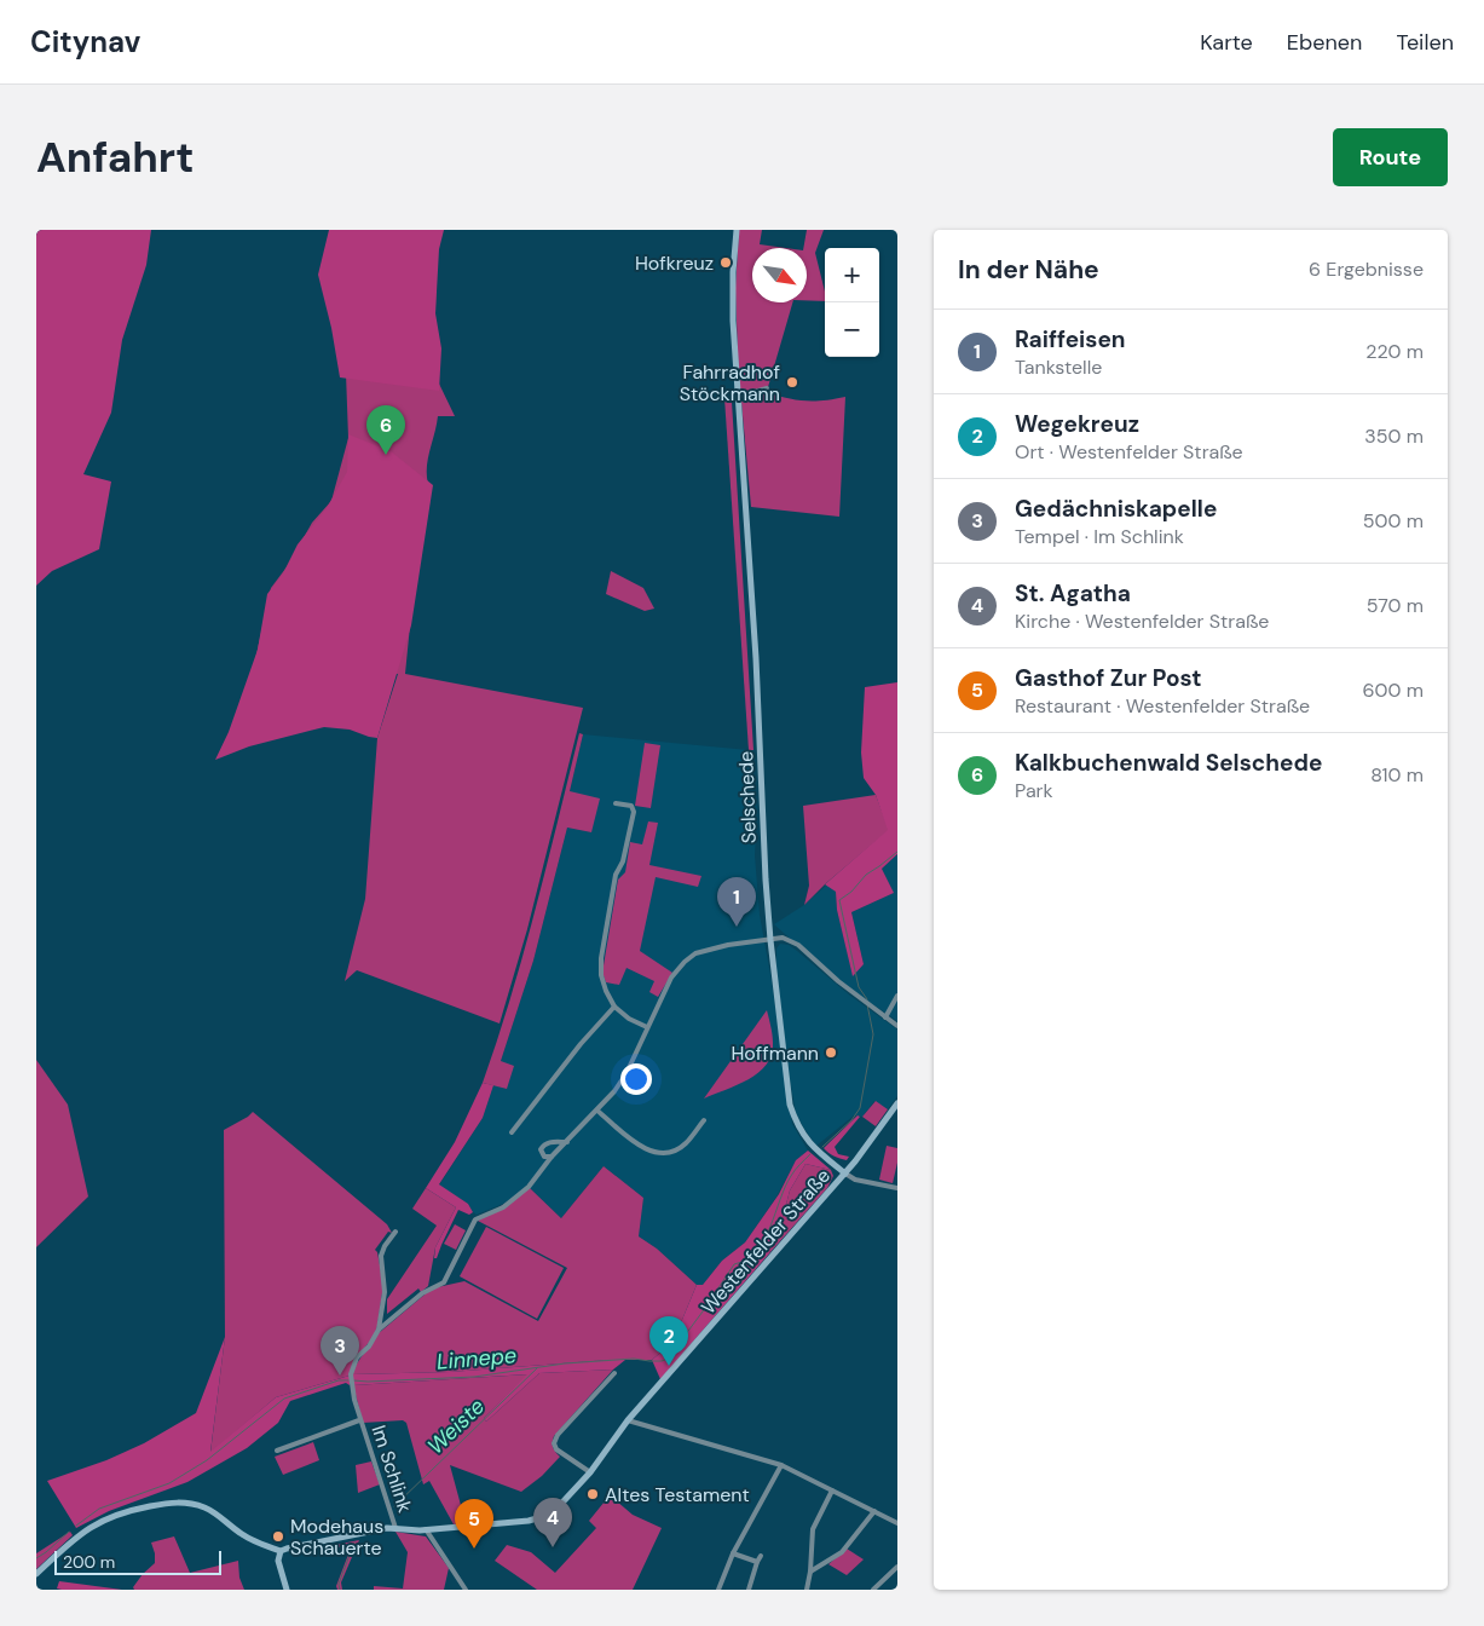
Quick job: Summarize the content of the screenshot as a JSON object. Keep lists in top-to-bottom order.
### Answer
{
  "streets": {
    "street": ["Selschede", "Westenfelder Straße", "Im Schlink"]
  },
  "crossings": [
    ["Selschede", "Westenfelder Straße"],
    ["Westenfelder Straße", "Im Schlink"]
  ],
  "water": ["Linnepe", "Weiste"],
  "places": [
    "Hofkreuz",
    "Fahrradhof Stöckmann",
    "Hoffmann",
    "Altes Testament",
    "Modehaus Schauerte"
  ],
  "scale_bar": "200 m",
  "north": "bottom right",
  "page": {
    "header": "Citynav",
    "nav": ["Karte", "Ebenen", "Teilen"],
    "buttons": "Route",
    "title": "Anfahrt",
    "heading": ["In der Nähe", "6 Ergebnisse"],
    "map_buttons": ["+", "−"],
    "list": [
      {
        "mark": "1",
        "name": "Raiffeisen",
        "note": "Tankstelle",
        "value": "220 m"
      },
      {
        "mark": "2",
        "name": "Wegekreuz",
        "note": "Ort · Westenfelder Straße",
        "value": "350 m"
      },
      {
        "mark": "3",
        "name": "Gedächniskapelle",
        "note": "Tempel · Im Schlink",
        "value": "500 m"
      },
      {
        "mark": "4",
        "name": "St. Agatha",
        "note": "Kirche · Westenfelder Straße",
        "value": "570 m"
      },
      {
        "mark": "5",
        "name": "Gasthof Zur Post",
        "note": "Restaurant · Westenfelder Straße",
        "value": "600 m"
      },
      {
        "mark": "6",
        "name": "Kalkbuchenwald Selschede",
        "note": "Park",
        "value": "810 m"
      }
    ],
    "pins": [
      "6",
      "1",
      "2",
      "3",
      "4",
      "5"
    ],
    "scale": "200 m"
  }
}
